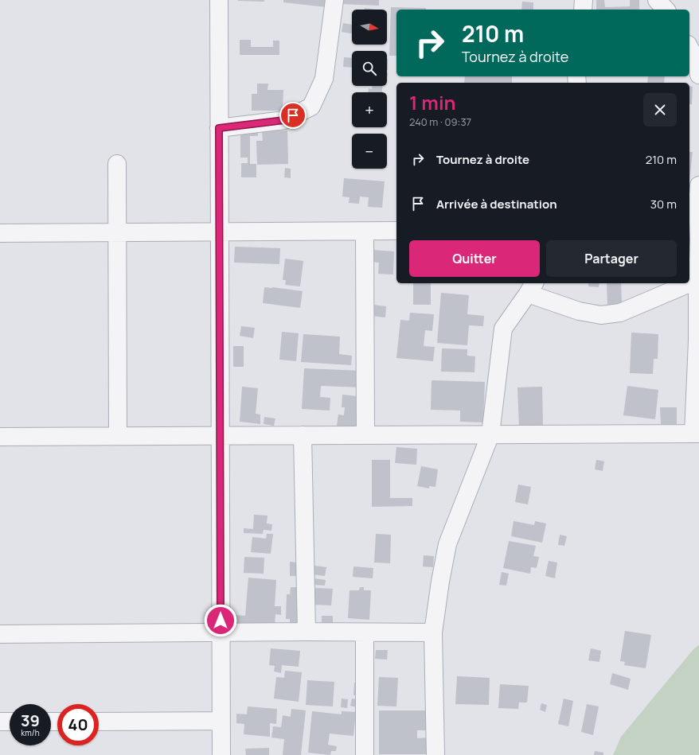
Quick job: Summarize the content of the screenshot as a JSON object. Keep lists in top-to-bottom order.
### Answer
{
  "north": "right",
  "page": {
    "map_buttons": ["+", "−"],
    "turn": ["210 m", "Tournez à droite"],
    "heading": ["1 min", "240 m · 09:37"],
    "list": [
      {
        "name": "Tournez à droite",
        "value": "210 m"
      },
      {
        "name": "Arrivée à destination",
        "value": "30 m"
      }
    ],
    "buttons": ["Quitter", "Partager"],
    "speed": "39 km/h",
    "limit": "40"
  }
}
